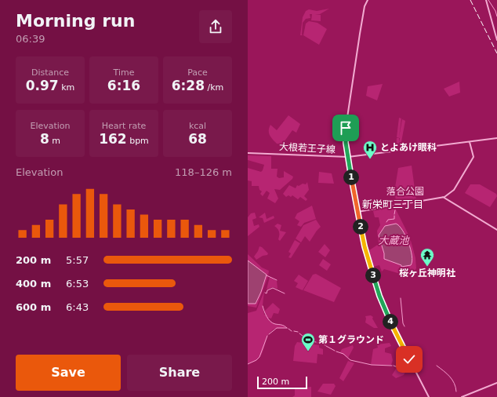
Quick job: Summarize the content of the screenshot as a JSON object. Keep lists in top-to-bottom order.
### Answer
{
  "streets": {
    "street": ["大根若王子線"]
  },
  "districts": ["新栄町三丁目"],
  "water": ["大蔵池"],
  "parks": ["落合公園"],
  "places": {
    "hospital": ["とよあけ眼科"],
    "temple": ["桜ヶ丘神明社"],
    "sports": ["第１グラウンド"]
  },
  "scale_bar": "200 m",
  "page": {
    "heading": ["Morning run", "06:39"],
    "stats": [
      ["Distance", "0.97 km"],
      ["Time", "6:16"],
      ["Pace", "6:28 /km"],
      ["Elevation", "8 m"],
      ["Heart rate", "162 bpm"],
      ["kcal", "68"]
    ],
    "chart": ["Elevation", "118–126 m"],
    "pins": [
      "1",
      "2",
      "3",
      "4"
    ],
    "list": [
      {
        "name": "200 m",
        "note": "5:57"
      },
      {
        "name": "400 m",
        "note": "6:53"
      },
      {
        "name": "600 m",
        "note": "6:43"
      }
    ],
    "buttons": ["Save", "Share"],
    "scale": "200 m"
  }
}
